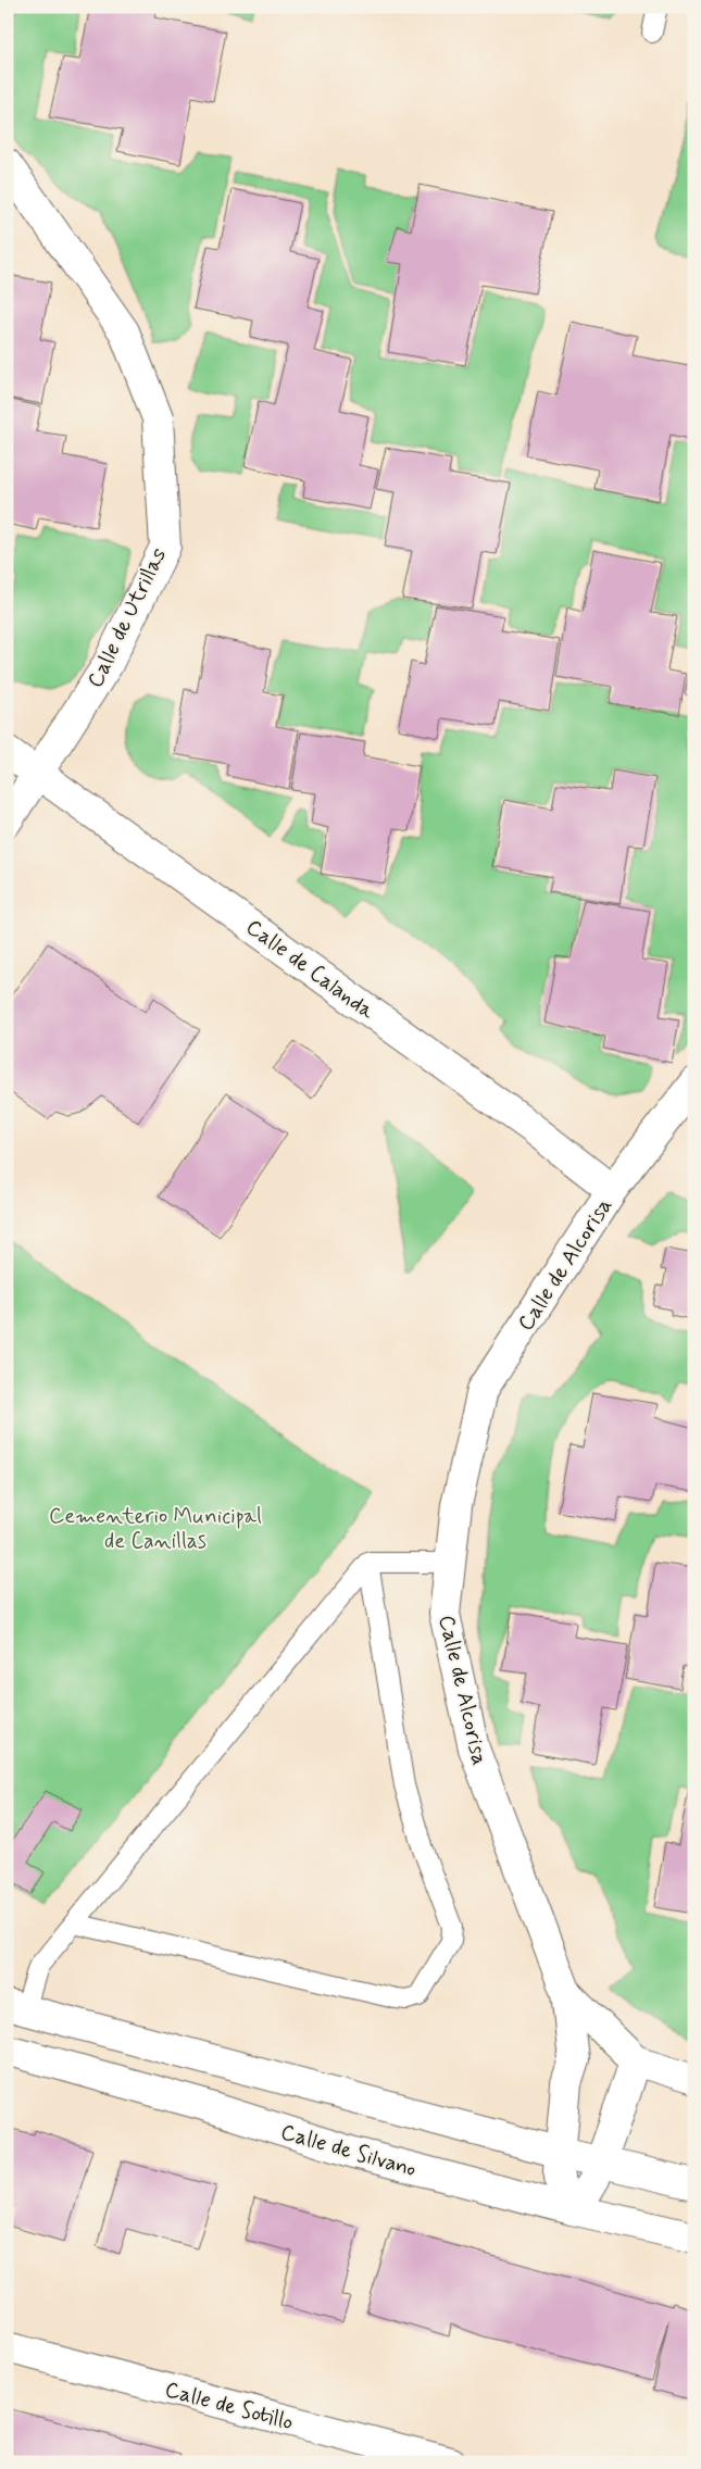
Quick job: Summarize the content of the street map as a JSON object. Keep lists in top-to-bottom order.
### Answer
{
  "streets": {
    "street": [
      "Calle de Utrillas",
      "Calle de Calanda",
      "Calle de Alcorisa",
      "Calle de Silvano",
      "Calle de Sotillo"
    ]
  },
  "crossings": [
    ["Calle de Utrillas", "Calle de Calanda"],
    ["Calle de Calanda", "Calle de Alcorisa"],
    ["Calle de Alcorisa", "Calle de Silvano"]
  ],
  "parks": ["Cementerio Municipal de Canillas"]
}
